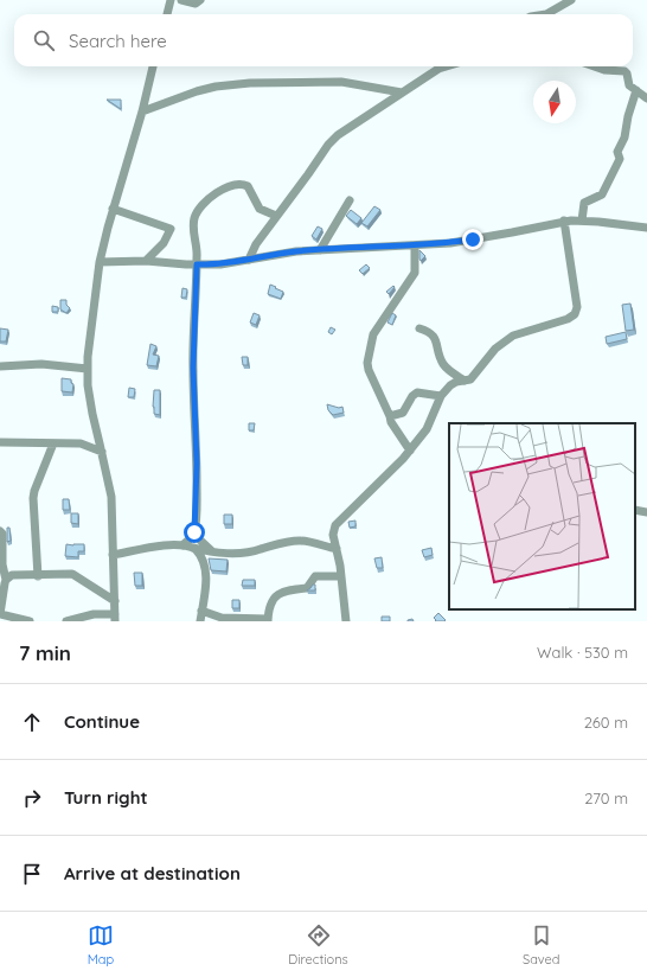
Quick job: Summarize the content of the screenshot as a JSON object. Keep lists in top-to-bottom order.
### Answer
{
  "north": "bottom",
  "page": {
    "search": "Search here",
    "heading": ["7 min", "Walk · 530 m"],
    "list": [
      ["Continue", "260 m"],
      ["Turn right", "270 m"],
      "Arrive at destination"
    ],
    "nav": ["Map", "Directions", "Saved"]
  }
}
